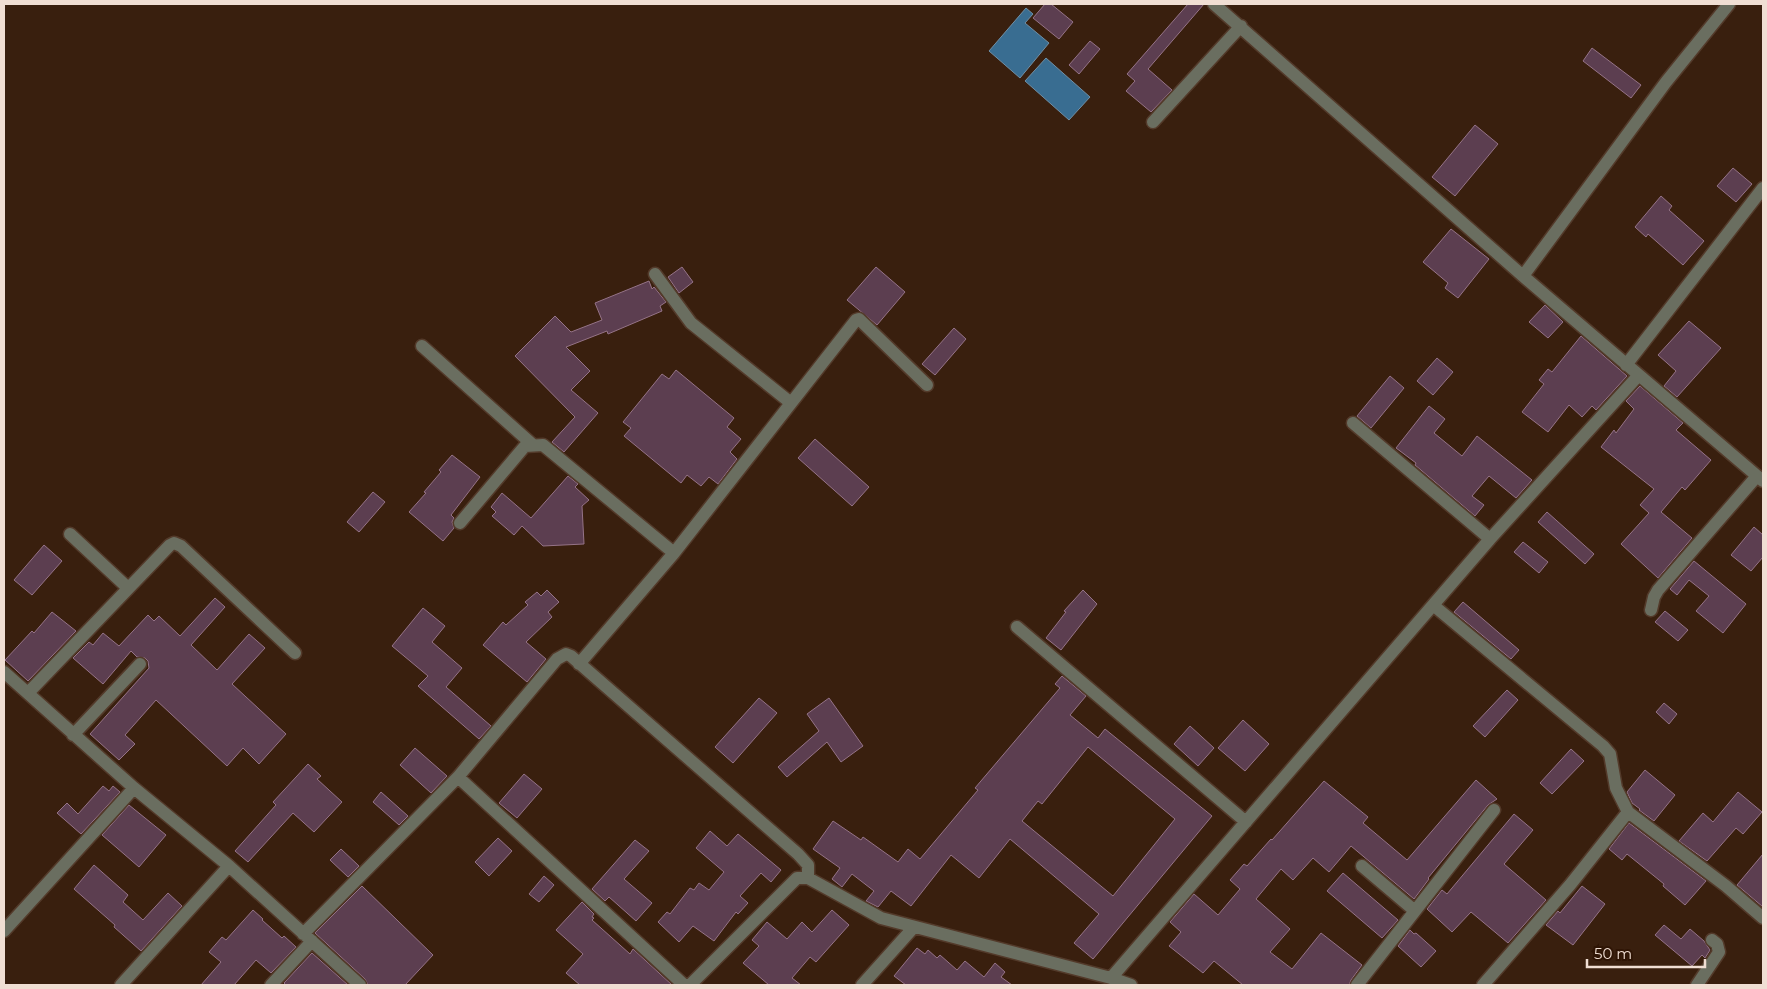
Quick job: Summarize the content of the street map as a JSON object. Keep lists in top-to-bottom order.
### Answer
{
  "scale_bar": "50 m"
}
